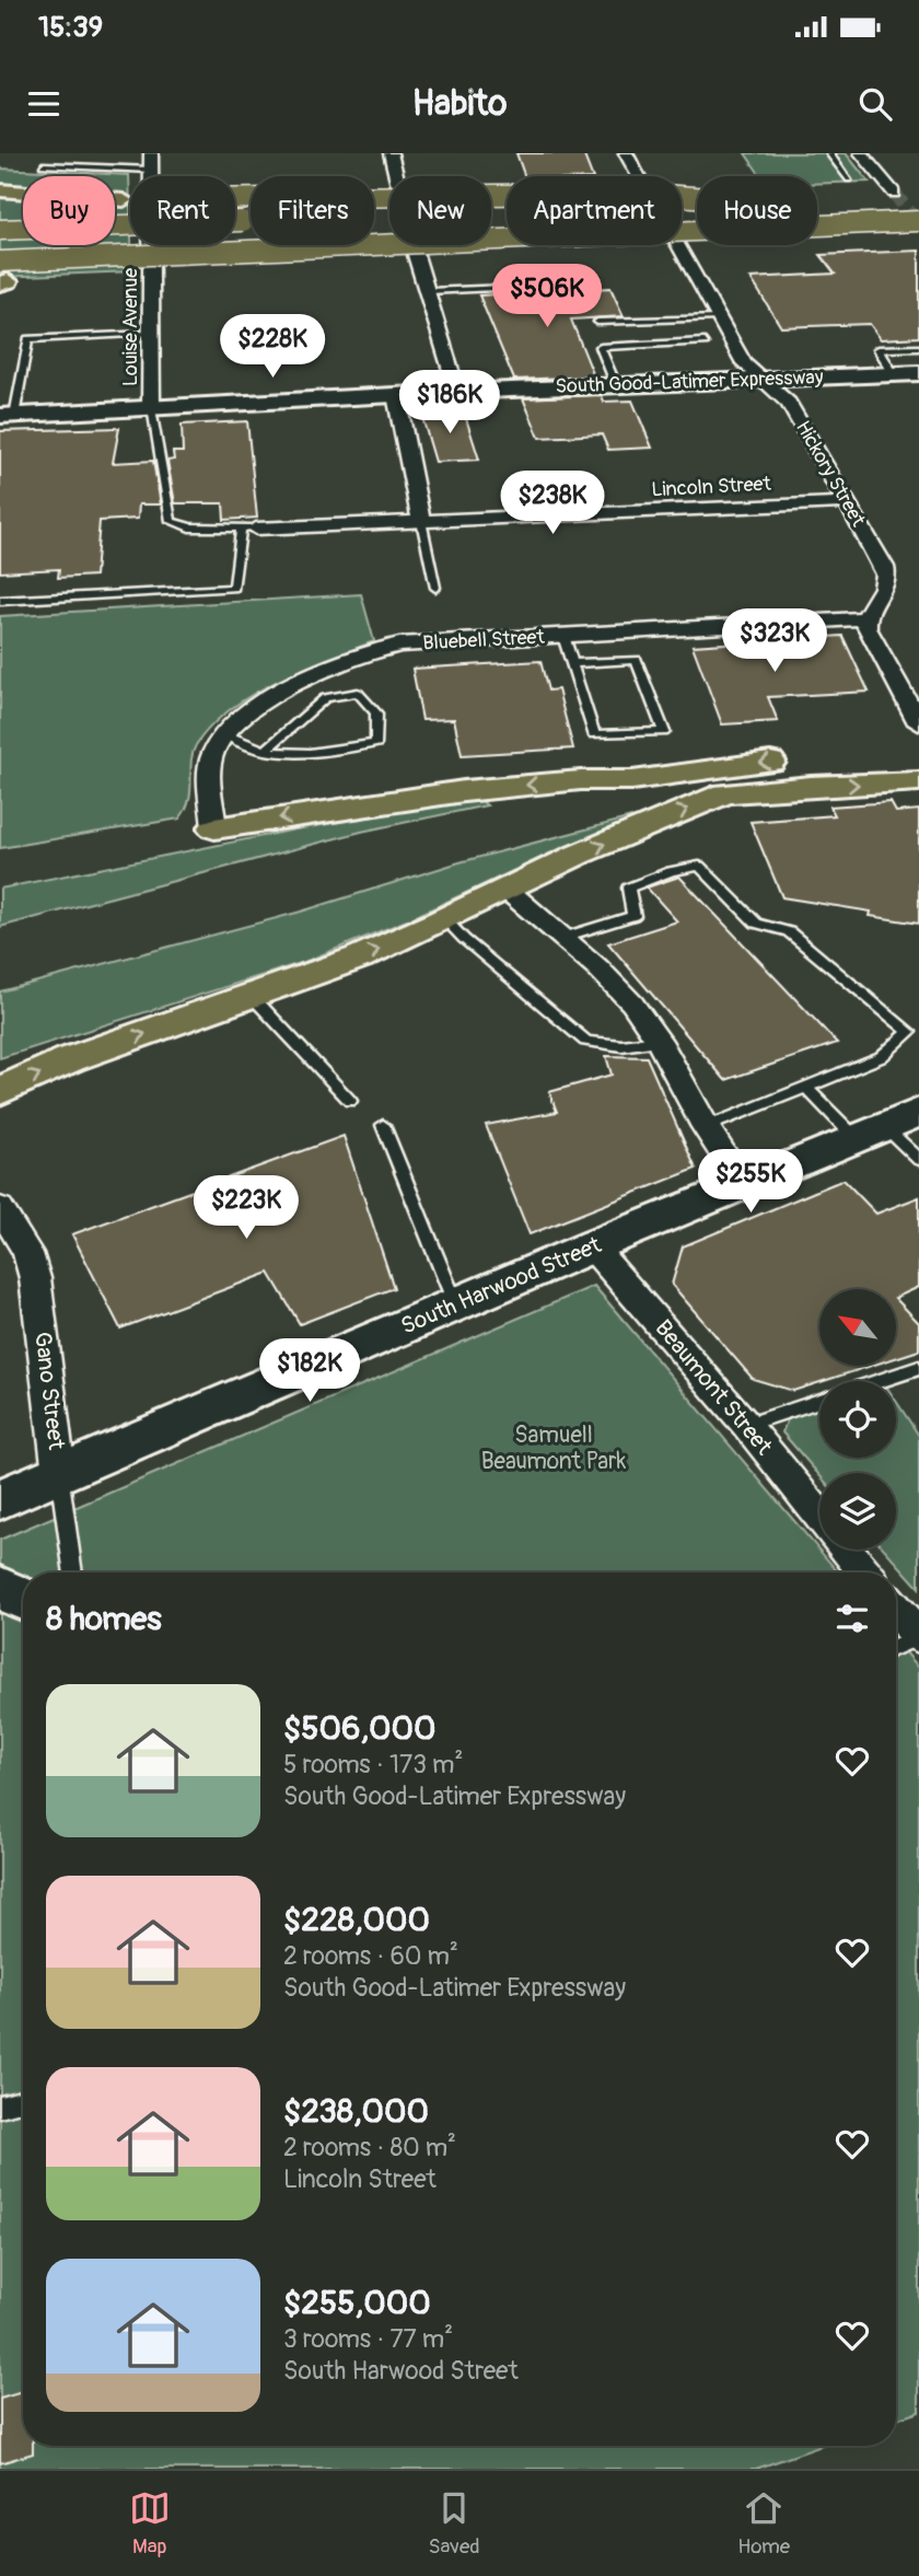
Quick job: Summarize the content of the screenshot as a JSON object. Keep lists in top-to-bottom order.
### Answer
{
  "streets": {
    "main road": ["South Good-Latimer Expressway", "South Harwood Street"],
    "street": [
      "Louise Avenue",
      "Hickory Street",
      "Lincoln Street",
      "Bluebell Street",
      "Beaumont Street",
      "Gano Street"
    ]
  },
  "crossings": [
    ["Louise Avenue", "South Good-Latimer Expressway"],
    ["South Good-Latimer Expressway", "Hickory Street"],
    ["Hickory Street", "Lincoln Street"],
    ["Hickory Street", "Bluebell Street"],
    ["South Harwood Street", "Beaumont Street"],
    ["South Harwood Street", "Gano Street"]
  ],
  "parks": ["Samuell Beaumont Park"],
  "north": "top left",
  "page": {
    "status": "15:39",
    "header": "Habito",
    "chip": [
      "Buy",
      "Rent",
      "Filters",
      "New",
      "Apartment",
      "House"
    ],
    "price": [
      "$506K",
      "$228K",
      "$186K",
      "$238K",
      "$323K",
      "$255K",
      "$223K",
      "$182K"
    ],
    "heading": "8 homes",
    "list": [
      {
        "name": "$506,000",
        "note": "5 rooms · 173 m² · South Good-Latimer Expressway"
      },
      {
        "name": "$228,000",
        "note": "2 rooms · 60 m² · South Good-Latimer Expressway"
      },
      {
        "name": "$238,000",
        "note": "2 rooms · 80 m² · Lincoln Street"
      },
      {
        "name": "$255,000",
        "note": "3 rooms · 77 m² · South Harwood Street"
      }
    ],
    "tabs": ["Map", "Saved", "Home"]
  }
}
